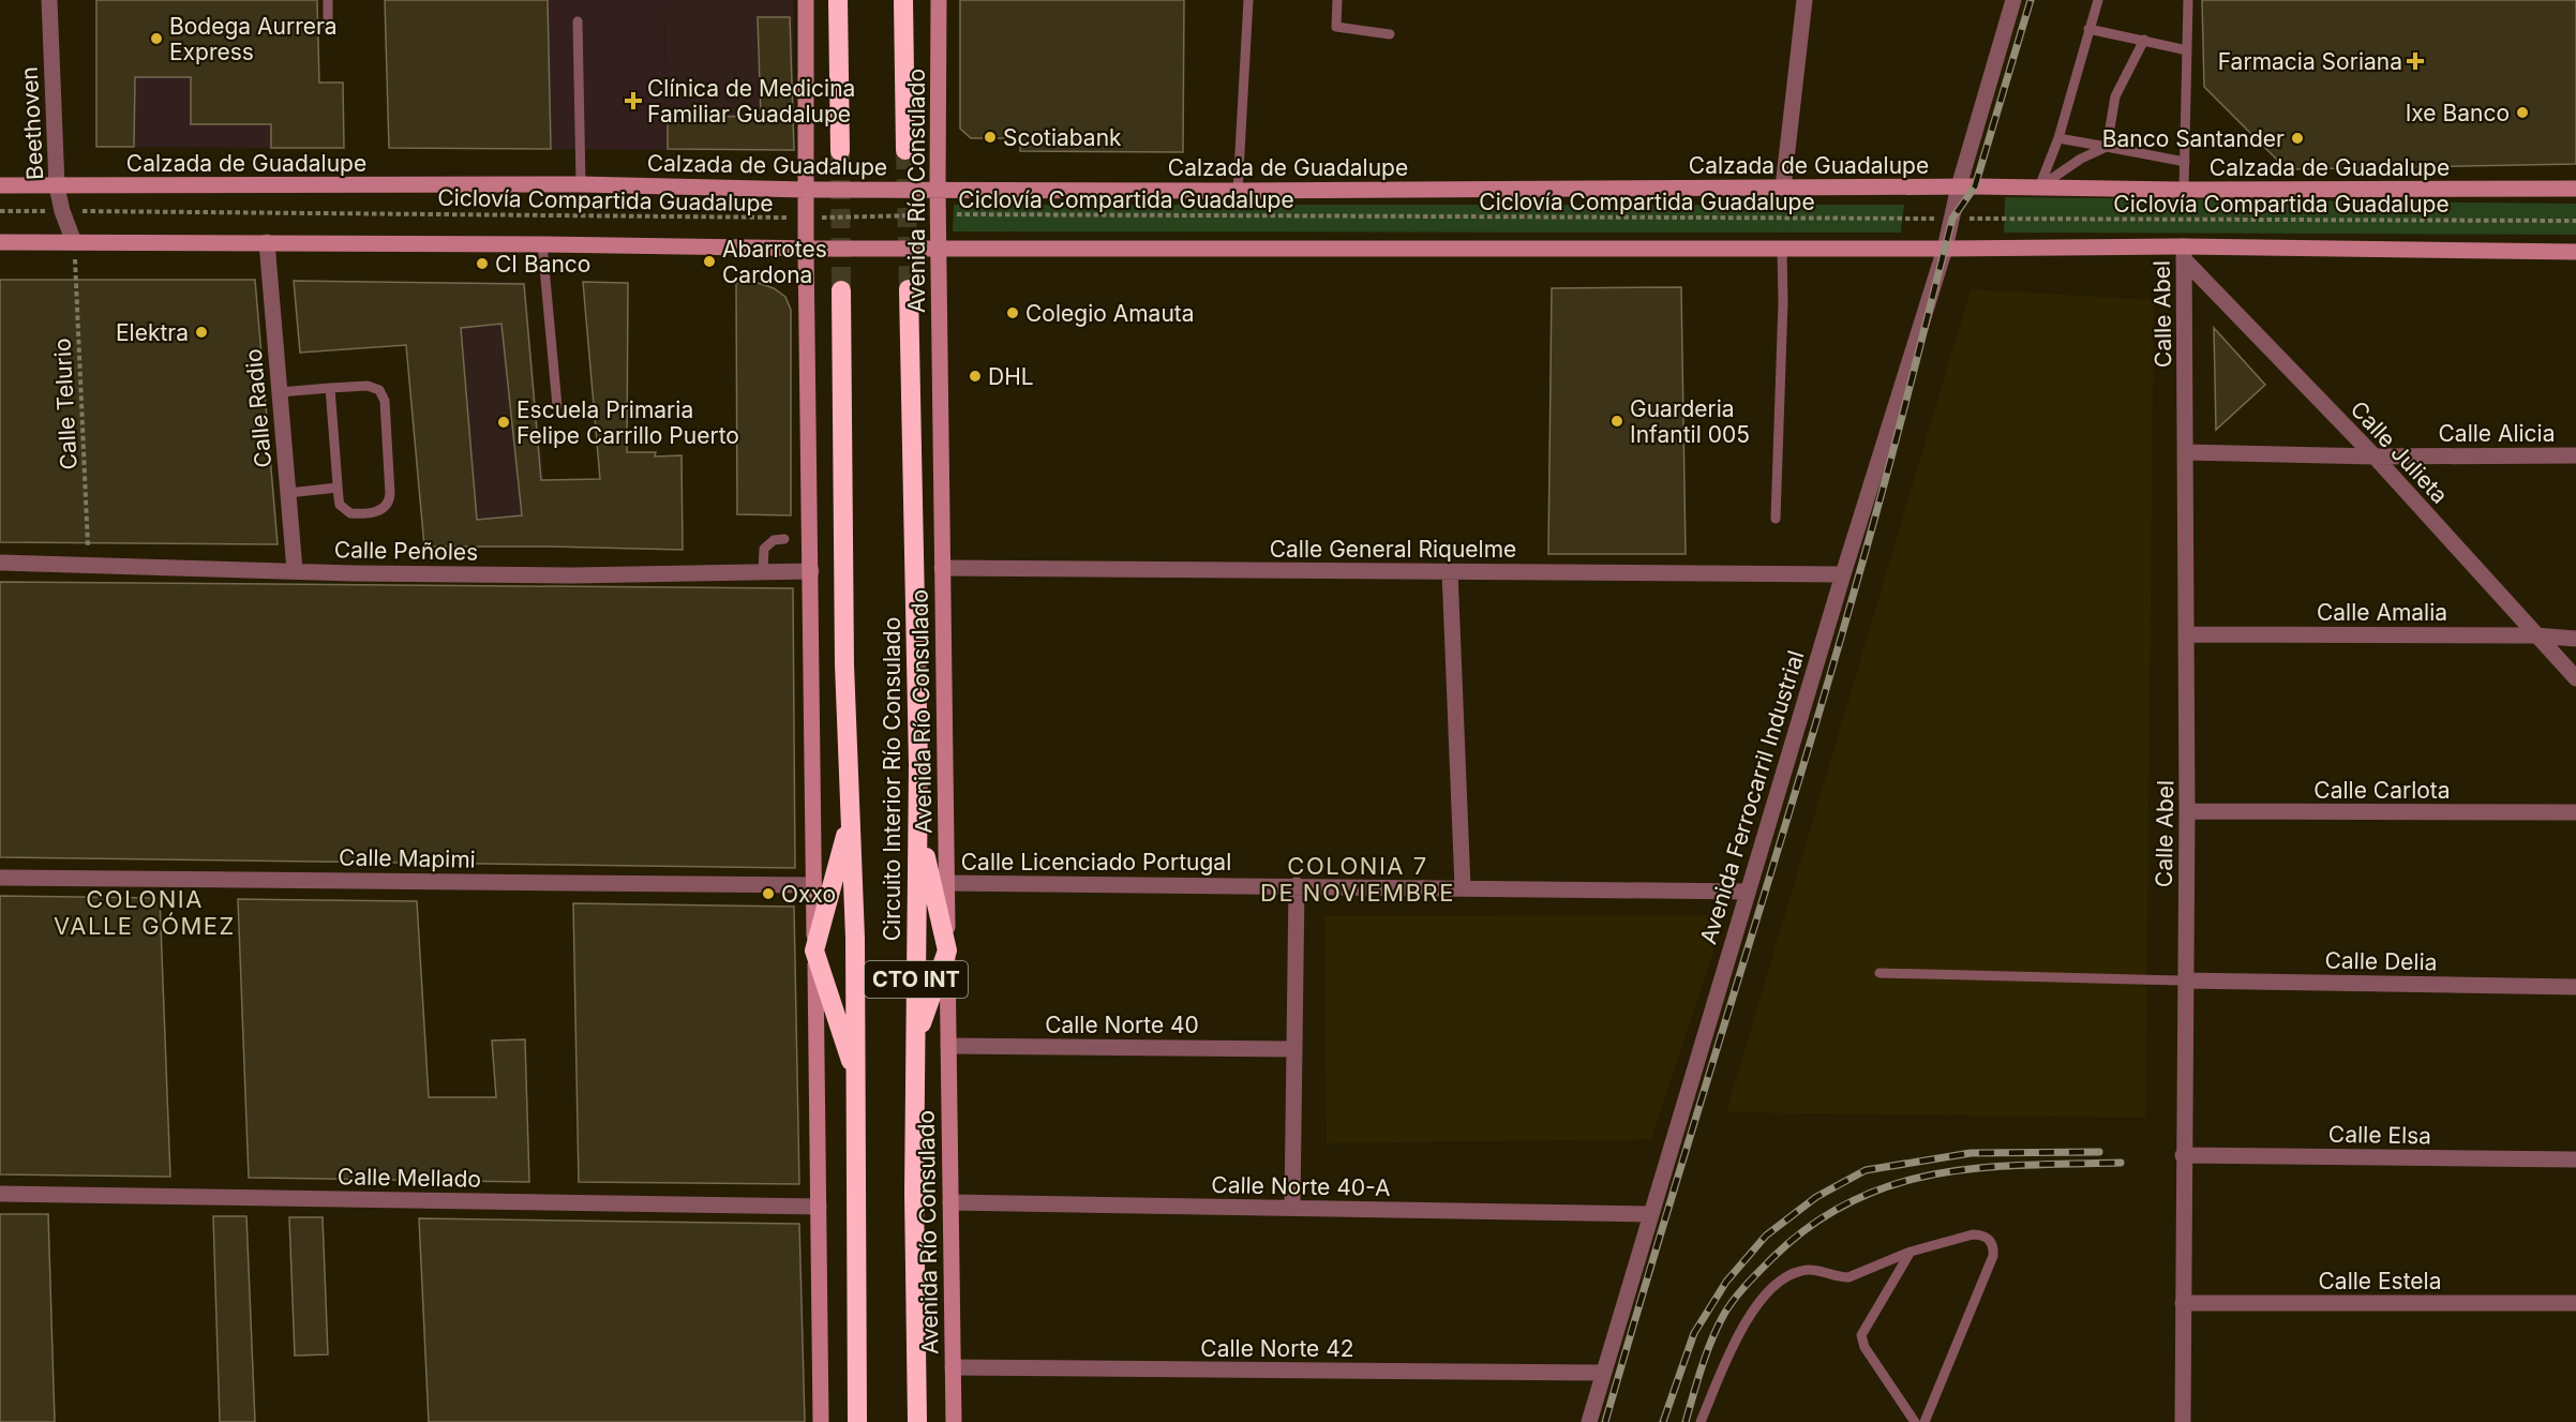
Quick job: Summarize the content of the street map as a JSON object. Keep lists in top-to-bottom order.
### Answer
{
  "streets": {
    "highway": ["Circuito Interior Río Consulado", "CTO INT"],
    "main road": ["Calzada de Guadalupe", "Avenida Río Consulado"],
    "street": [
      "Beethoven",
      "Calle Abel",
      "Calle Radio",
      "Calle Alicia",
      "Calle Julieta",
      "Calle General Riquelme",
      "Calle Peñoles",
      "Calle Amalia",
      "Calle Carlota",
      "Avenida Ferrocarril Industrial",
      "Calle Mapimi",
      "Calle Licenciado Portugal",
      "Calle Delia",
      "Calle Norte 40",
      "Calle Elsa",
      "Calle Mellado",
      "Calle Norte 40-A",
      "Calle Estela",
      "Calle Norte 42"
    ],
    "path": ["Ciclovía Compartida Guadalupe", "Calle Telurio"]
  },
  "crossings": [
    ["Beethoven", "Calzada de Guadalupe"],
    ["Beethoven", "Calle Telurio"],
    ["Calzada de Guadalupe", "Avenida Río Consulado"],
    ["Calzada de Guadalupe", "Avenida Ferrocarril Industrial"],
    ["Avenida Río Consulado", "Ciclovía Compartida Guadalupe"],
    ["Avenida Río Consulado", "Calle General Riquelme"],
    ["Avenida Río Consulado", "Calle Licenciado Portugal"],
    ["Avenida Río Consulado", "Calle Norte 40"],
    ["Avenida Río Consulado", "Calle Norte 40-A"],
    ["Avenida Río Consulado", "Calle Norte 42"],
    ["Calle Abel", "Calle Alicia"],
    ["Calle Abel", "Calle Julieta"],
    ["Calle Abel", "Calle Amalia"],
    ["Calle Abel", "Calle Carlota"],
    ["Calle Abel", "Calle Delia"],
    ["Calle Abel", "Calle Elsa"],
    ["Calle Abel", "Calle Estela"],
    ["Calle Telurio", "Calle Peñoles"],
    ["Calle Radio", "Calle Peñoles"],
    ["Calle Alicia", "Calle Julieta"],
    ["Calle Julieta", "Calle Amalia"],
    ["Calle General Riquelme", "Avenida Ferrocarril Industrial"],
    ["Avenida Ferrocarril Industrial", "Calle Licenciado Portugal"],
    ["Avenida Ferrocarril Industrial", "Calle Norte 40-A"],
    ["Avenida Ferrocarril Industrial", "Calle Norte 42"]
  ],
  "districts": ["COLONIA 7 DE NOVIEMBRE", "COLONIA VALLE GÓMEZ"],
  "places": {
    "other": [
      "Bodega Aurrera Express",
      "Ixe Banco",
      "Scotiabank",
      "Banco Santander",
      "Abarrotes Cardona",
      "CI Banco",
      "Colegio Amauta",
      "Elektra",
      "DHL",
      "Guarderia Infantil 005",
      "Escuela Primaria Felipe Carrillo Puerto",
      "Oxxo"
    ],
    "health": ["Farmacia Soriana", "Clínica de Medicina Familiar Guadalupe"]
  }
}
